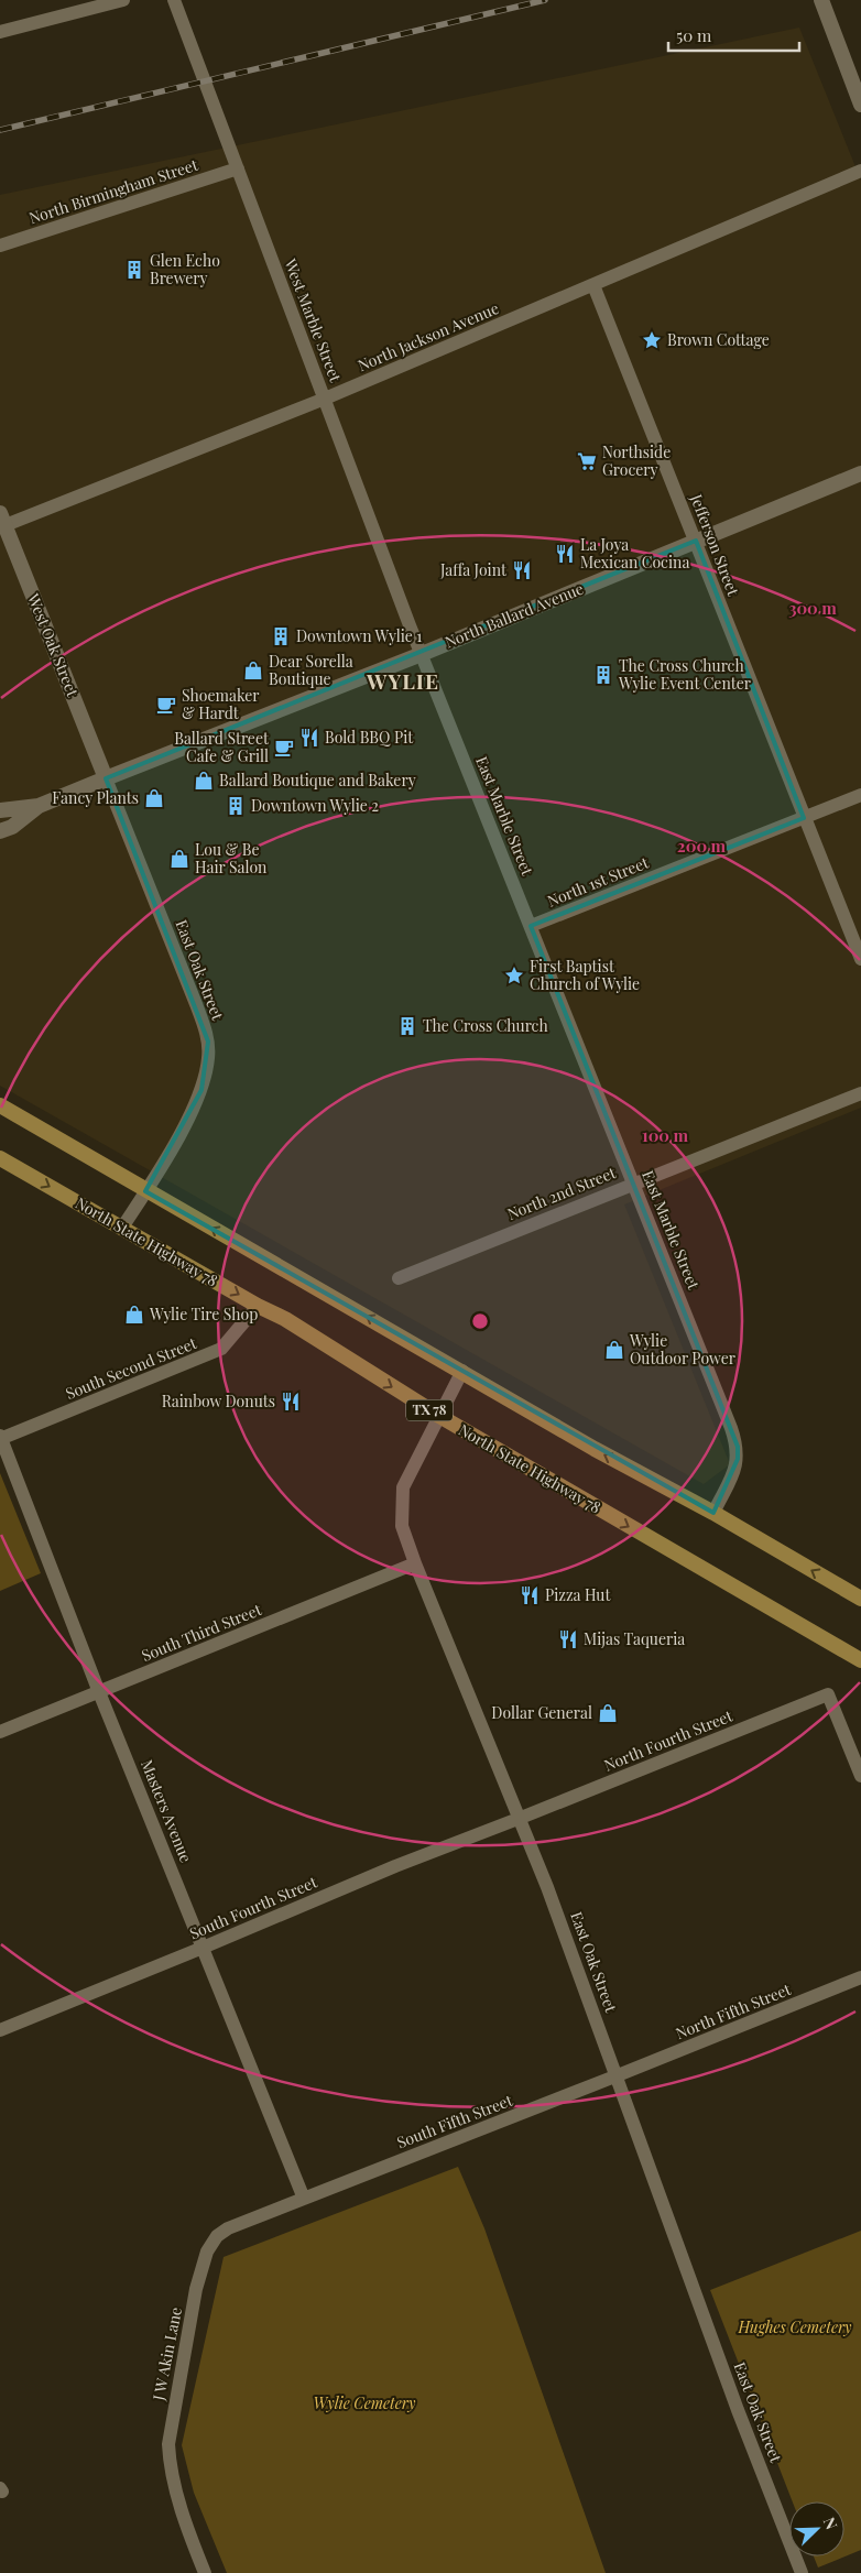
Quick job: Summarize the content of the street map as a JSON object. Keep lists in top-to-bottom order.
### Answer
{
  "streets": {
    "main road": [
      "North Ballard Avenue",
      "West Oak Street",
      "North State Highway 78",
      "TX 78"
    ],
    "street": [
      "North Birmingham Street",
      "West Marble Street",
      "North Jackson Avenue",
      "Jefferson Street",
      "East Marble Street",
      "North 1st Street",
      "East Oak Street",
      "North 2nd Street",
      "South Second Street",
      "South Third Street",
      "North Fourth Street",
      "Masters Avenue",
      "South Fourth Street",
      "North Fifth Street",
      "South Fifth Street",
      "J W Akin Lane"
    ]
  },
  "crossings": [
    ["North Birmingham Street", "West Marble Street"],
    ["West Marble Street", "North Jackson Avenue"],
    ["West Marble Street", "North Ballard Avenue"],
    ["West Marble Street", "East Marble Street"],
    ["North Jackson Avenue", "Jefferson Street"],
    ["North Jackson Avenue", "West Oak Street"],
    ["Jefferson Street", "North Ballard Avenue"],
    ["Jefferson Street", "North 1st Street"],
    ["North Ballard Avenue", "West Oak Street"],
    ["North Ballard Avenue", "East Marble Street"],
    ["North Ballard Avenue", "East Oak Street"],
    ["West Oak Street", "East Oak Street"],
    ["East Marble Street", "North 1st Street"],
    ["East Marble Street", "North 2nd Street"],
    ["East Oak Street", "North State Highway 78"],
    ["East Oak Street", "South Third Street"],
    ["East Oak Street", "North Fourth Street"],
    ["East Oak Street", "South Fourth Street"],
    ["East Oak Street", "North Fifth Street"],
    ["East Oak Street", "South Fifth Street"],
    ["North State Highway 78", "South Second Street"],
    ["South Second Street", "Masters Avenue"],
    ["South Third Street", "Masters Avenue"],
    ["North Fourth Street", "South Fourth Street"],
    ["Masters Avenue", "South Fourth Street"],
    ["Masters Avenue", "South Fifth Street"],
    ["Masters Avenue", "J W Akin Lane"],
    ["North Fifth Street", "South Fifth Street"],
    ["South Fifth Street", "J W Akin Lane"]
  ],
  "districts": ["WYLIE"],
  "parks": ["Hughes Cemetery", "Wylie Cemetery"],
  "places": {
    "building": [
      "Glen Echo Brewery",
      "Downtown Wylie 1",
      "The Cross Church Wylie Event Center",
      "Downtown Wylie 2",
      "The Cross Church"
    ],
    "place": ["Brown Cottage", "First Baptist Church of Wylie"],
    "supermarket": ["Northside Grocery"],
    "restaurant": [
      "La Joya Mexican Cocina",
      "Jaffa Joint",
      "Bold BBQ Pit",
      "Rainbow Donuts",
      "Pizza Hut",
      "Mijas Taqueria"
    ],
    "shop": [
      "Dear Sorella Boutique",
      "Ballard Boutique and Bakery",
      "Fancy Plants",
      "Lou & Be Hair Salon",
      "Wylie Tire Shop",
      "Wylie Outdoor Power",
      "Dollar General"
    ],
    "cafe": ["Shoemaker & Hardt", "Ballard Street Cafe & Grill"]
  },
  "scale_bar": "50 m",
  "north": "top right",
  "rings": ["300 m", "200 m", "100 m"]
}
